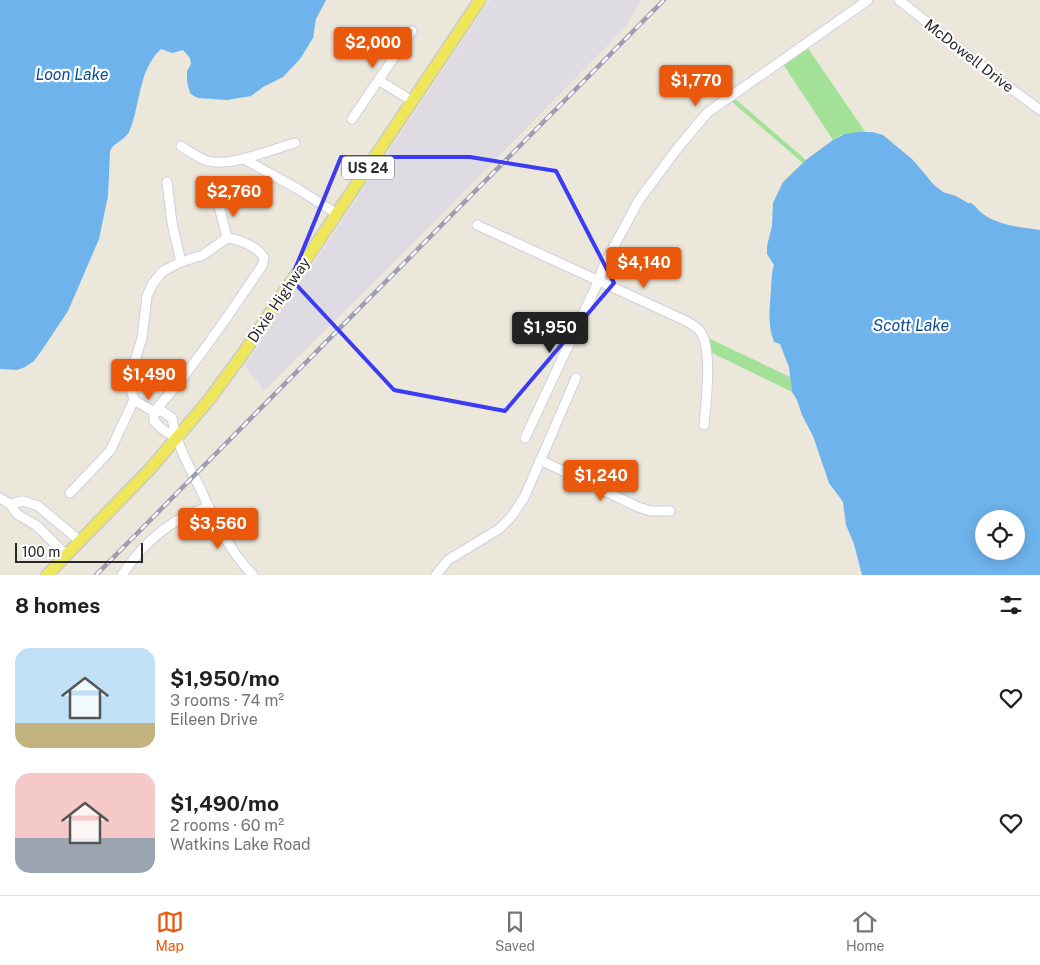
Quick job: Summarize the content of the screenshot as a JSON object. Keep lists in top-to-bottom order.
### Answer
{
  "streets": {
    "main road": ["US 24", "Dixie Highway"],
    "street": ["McDowell Drive"]
  },
  "water": ["Loon Lake", "Scott Lake"],
  "scale_bar": "100 m",
  "page": {
    "price": [
      "$2,000",
      "$1,770",
      "$2,760",
      "$4,140",
      "$1,950",
      "$1,490",
      "$1,240",
      "$3,560"
    ],
    "scale": "100 m",
    "heading": "8 homes",
    "list": [
      {
        "name": "$1,950/mo",
        "note": "3 rooms · 74 m² · Eileen Drive"
      },
      {
        "name": "$1,490/mo",
        "note": "2 rooms · 60 m² · Watkins Lake Road"
      }
    ],
    "tabs": ["Map", "Saved", "Home"]
  }
}
